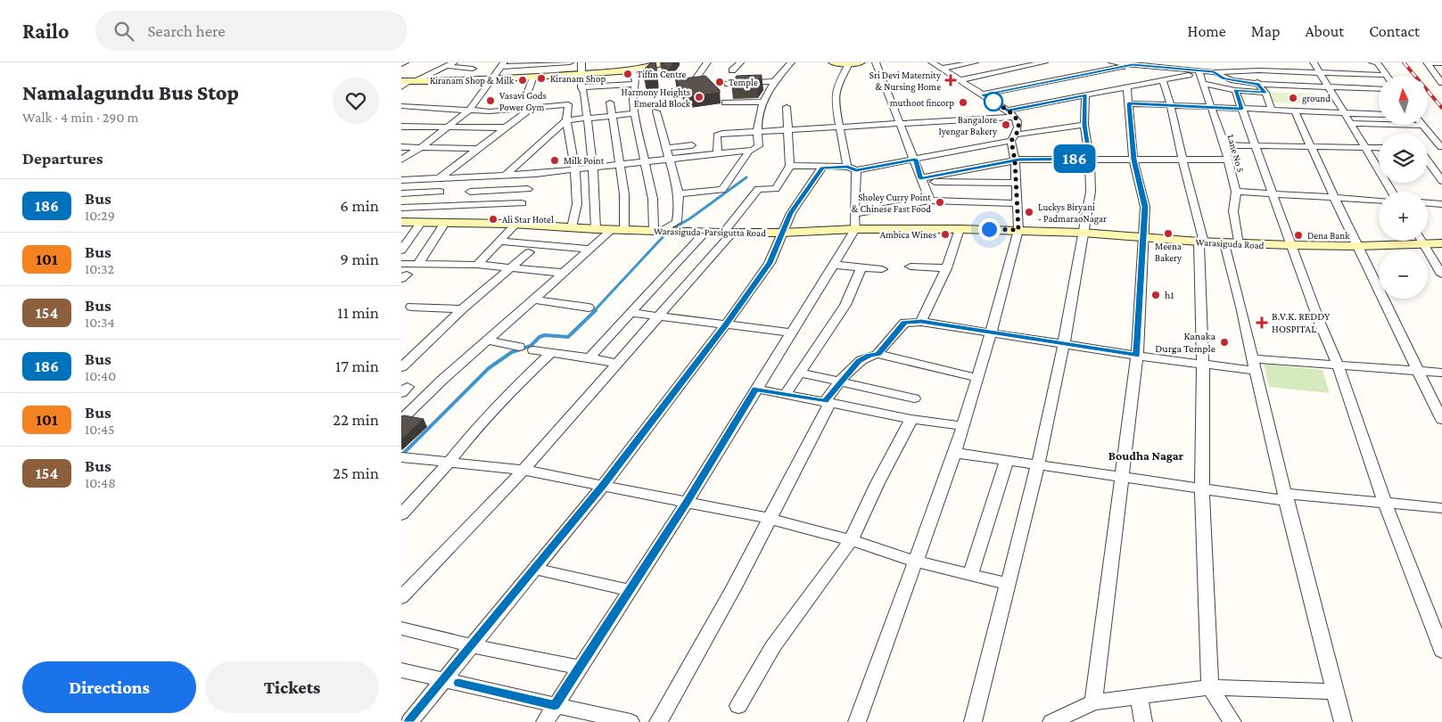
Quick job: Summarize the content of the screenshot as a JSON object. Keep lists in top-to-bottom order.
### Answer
{
  "streets": {
    "street": ["Lane No 5", "Warasiguda-Parsigutta Road", "Warasiguda Road"]
  },
  "crossings": [
    ["Lane No 5", "Warasiguda Road"],
    ["Warasiguda-Parsigutta Road", "Warasiguda Road"]
  ],
  "districts": ["Boudha Nagar"],
  "places": {
    "other": [
      "Tiffin Centre",
      "Kiranam Shop",
      "Kiranam Shop & Milk",
      "Temple",
      "Harmony Heights Emerald Block",
      "ground",
      "Vasavi Gods Power Gym",
      "muthoot fincorp",
      "Bangalore Iyengar Bakery",
      "Milk Point",
      "Sholey Curry Point & Chinese Fast Food",
      "Luckys Biryani - PadmaraoNagar",
      "Ali Star Hotel",
      "Meena Bakery",
      "Ambica Wines",
      "Dena Bank",
      "h1",
      "Kanaka Durga Temple"
    ],
    "health": ["Sri Devi Maternity & Nursing Home", "B.V.K. REDDY HOSPITAL"]
  },
  "lines": ["bus line 186"],
  "north": "top",
  "page": {
    "header": "Railo",
    "search": "Search here",
    "nav": [
      "Home",
      "Map",
      "About",
      "Contact"
    ],
    "heading": [
      ["Namalagundu Bus Stop", "Walk · 4 min · 290 m"],
      "Departures"
    ],
    "on_map": "186",
    "map_buttons": ["+", "−"],
    "list": [
      {
        "mark": "186",
        "name": "Bus",
        "note": "10:29",
        "value": "6 min"
      },
      {
        "mark": "101",
        "name": "Bus",
        "note": "10:32",
        "value": "9 min"
      },
      {
        "mark": "154",
        "name": "Bus",
        "note": "10:34",
        "value": "11 min"
      },
      {
        "mark": "186",
        "name": "Bus",
        "note": "10:40",
        "value": "17 min"
      },
      {
        "mark": "101",
        "name": "Bus",
        "note": "10:45",
        "value": "22 min"
      },
      {
        "mark": "154",
        "name": "Bus",
        "note": "10:48",
        "value": "25 min"
      }
    ],
    "buttons": ["Directions", "Tickets"]
  }
}
